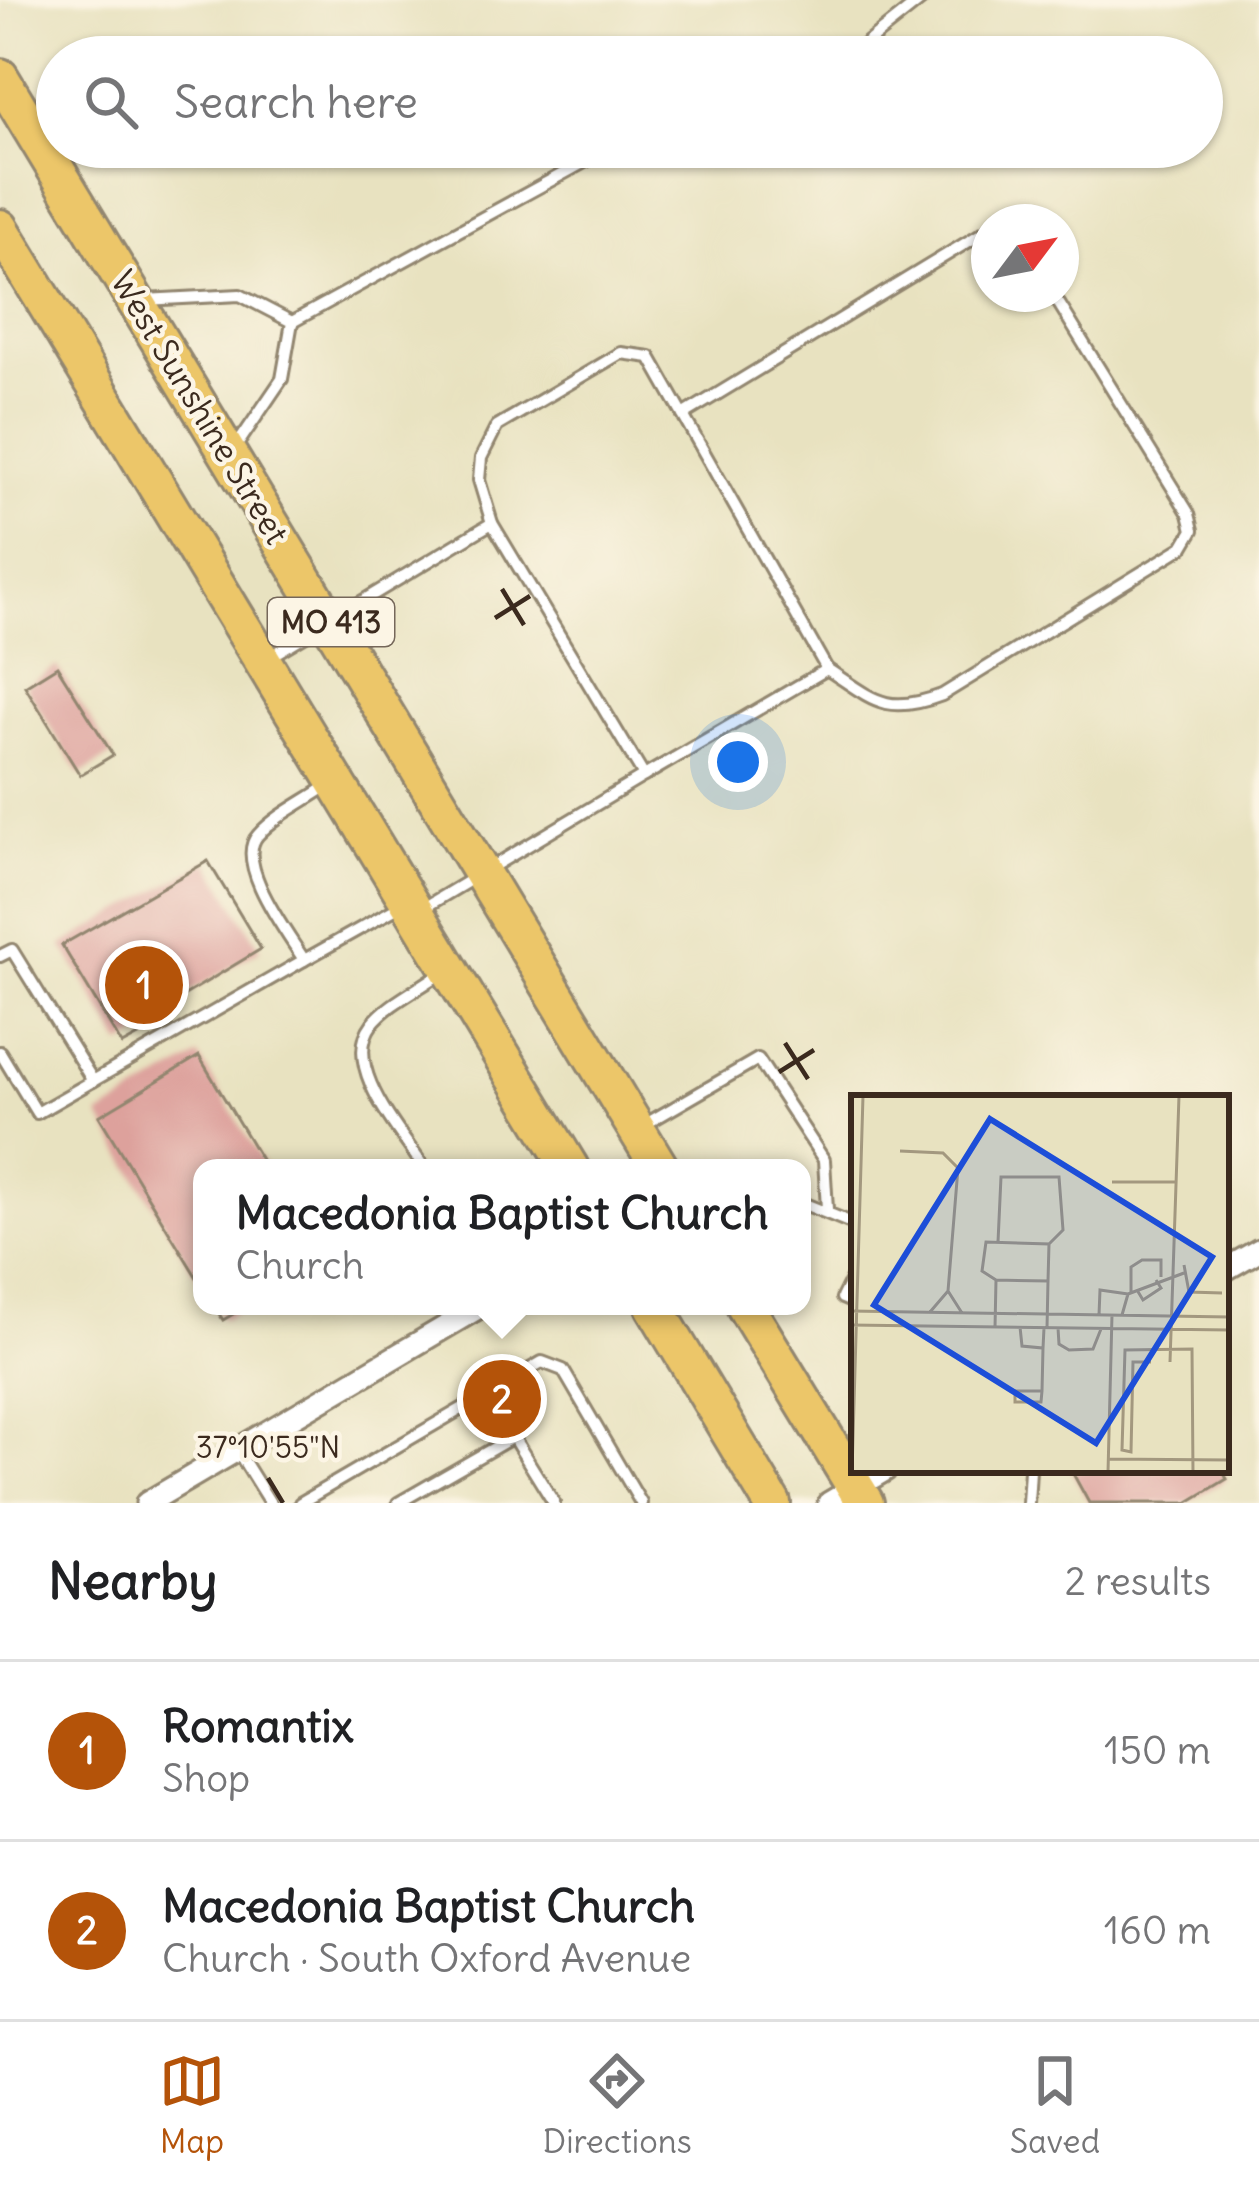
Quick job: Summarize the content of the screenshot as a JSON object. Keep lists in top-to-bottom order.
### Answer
{
  "streets": {
    "main road": ["West Sunshine Street", "MO 413"]
  },
  "north": "top right",
  "page": {
    "search": "Search here",
    "pins": ["1", "2"],
    "popup": ["Macedonia Baptist Church", "Church"],
    "heading": ["Nearby", "2 results"],
    "list": [
      {
        "mark": "1",
        "name": "Romantix",
        "note": "Shop",
        "value": "150 m"
      },
      {
        "mark": "2",
        "name": "Macedonia Baptist Church",
        "note": "Church · South Oxford Avenue",
        "value": "160 m"
      }
    ],
    "nav": ["Map", "Directions", "Saved"]
  },
  "coordinates": ["37°10'55\"N"]
}
